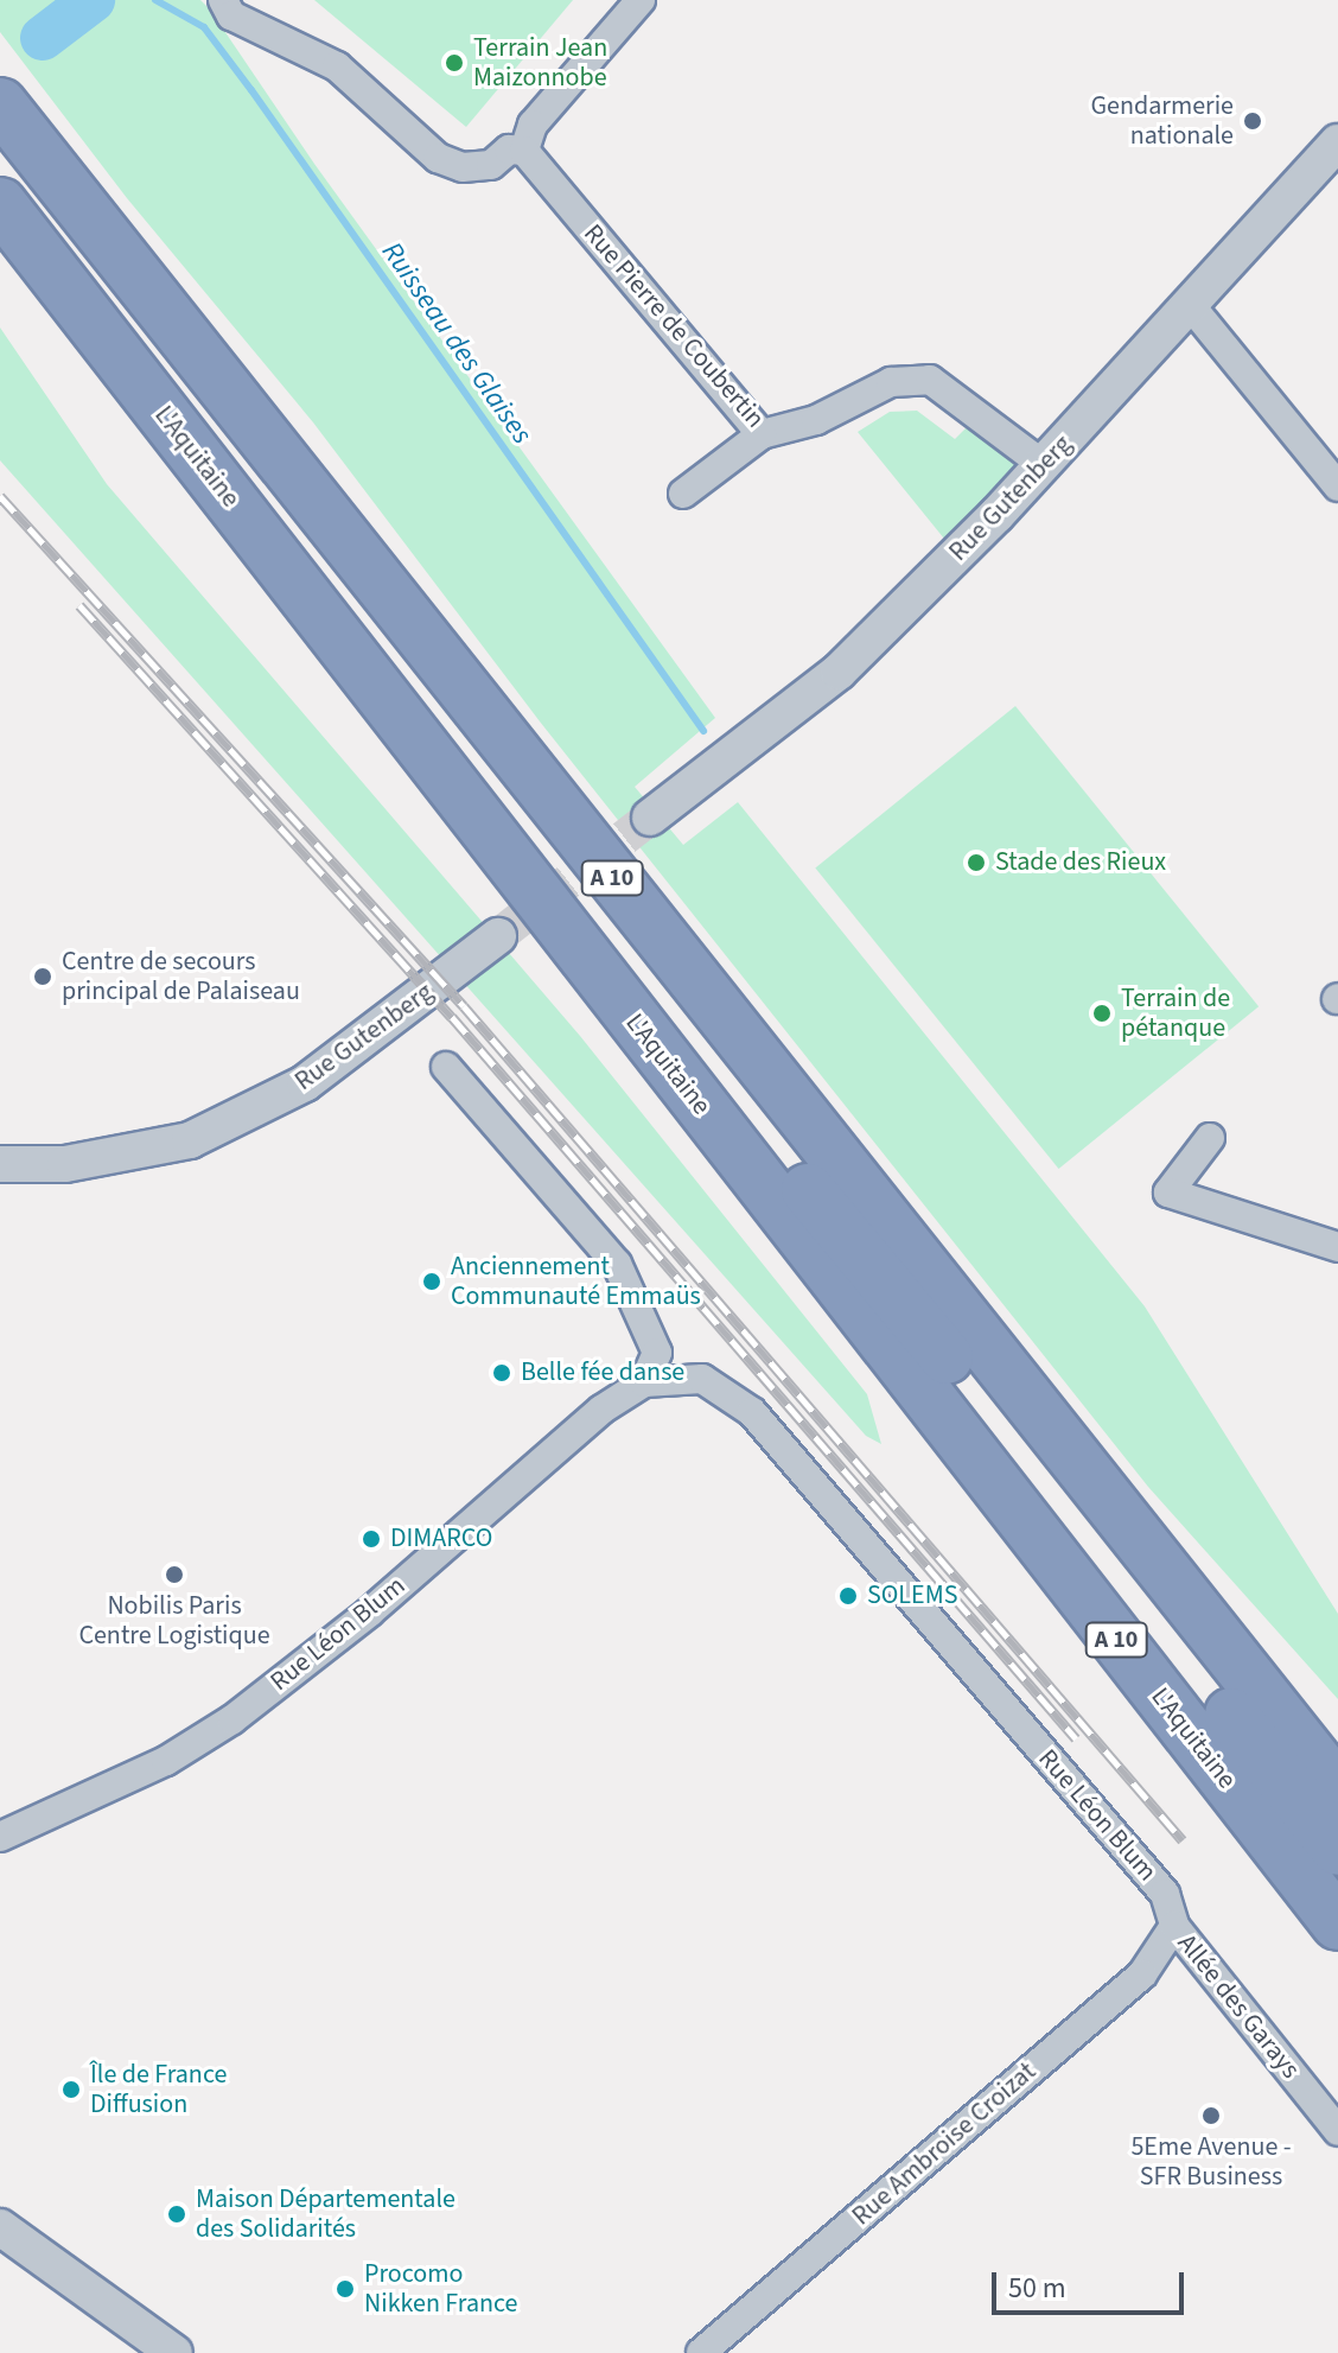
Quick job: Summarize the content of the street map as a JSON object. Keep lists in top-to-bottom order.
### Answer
{
  "streets": {
    "highway": ["L'Aquitaine", "A 10"],
    "street": [
      "Rue Pierre de Coubertin",
      "Rue Gutenberg",
      "Rue Léon Blum",
      "Allée des Garays",
      "Rue Ambroise Croizat"
    ]
  },
  "crossings": [
    ["Rue Pierre de Coubertin", "Rue Gutenberg"],
    ["Rue Léon Blum", "Allée des Garays"],
    ["Rue Léon Blum", "Rue Ambroise Croizat"],
    ["Allée des Garays", "Rue Ambroise Croizat"]
  ],
  "water": ["Ruisseau des Glaises"],
  "places": [
    "Terrain Jean Maizonnobe",
    "Gendarmerie nationale",
    "Stade des Rieux",
    "Centre de secours principal de Palaiseau",
    "Terrain de pétanque",
    "Anciennement Communauté Emmaüs",
    "Belle fée danse",
    "DIMARCO",
    "Nobilis Paris Centre Logistique",
    "SOLEMS",
    "Île de France Diffusion",
    "5Eme Avenue - SFR Business",
    "Maison Départementale des Solidarités",
    "Procomo Nikken France"
  ],
  "scale_bar": "50 m"
}
